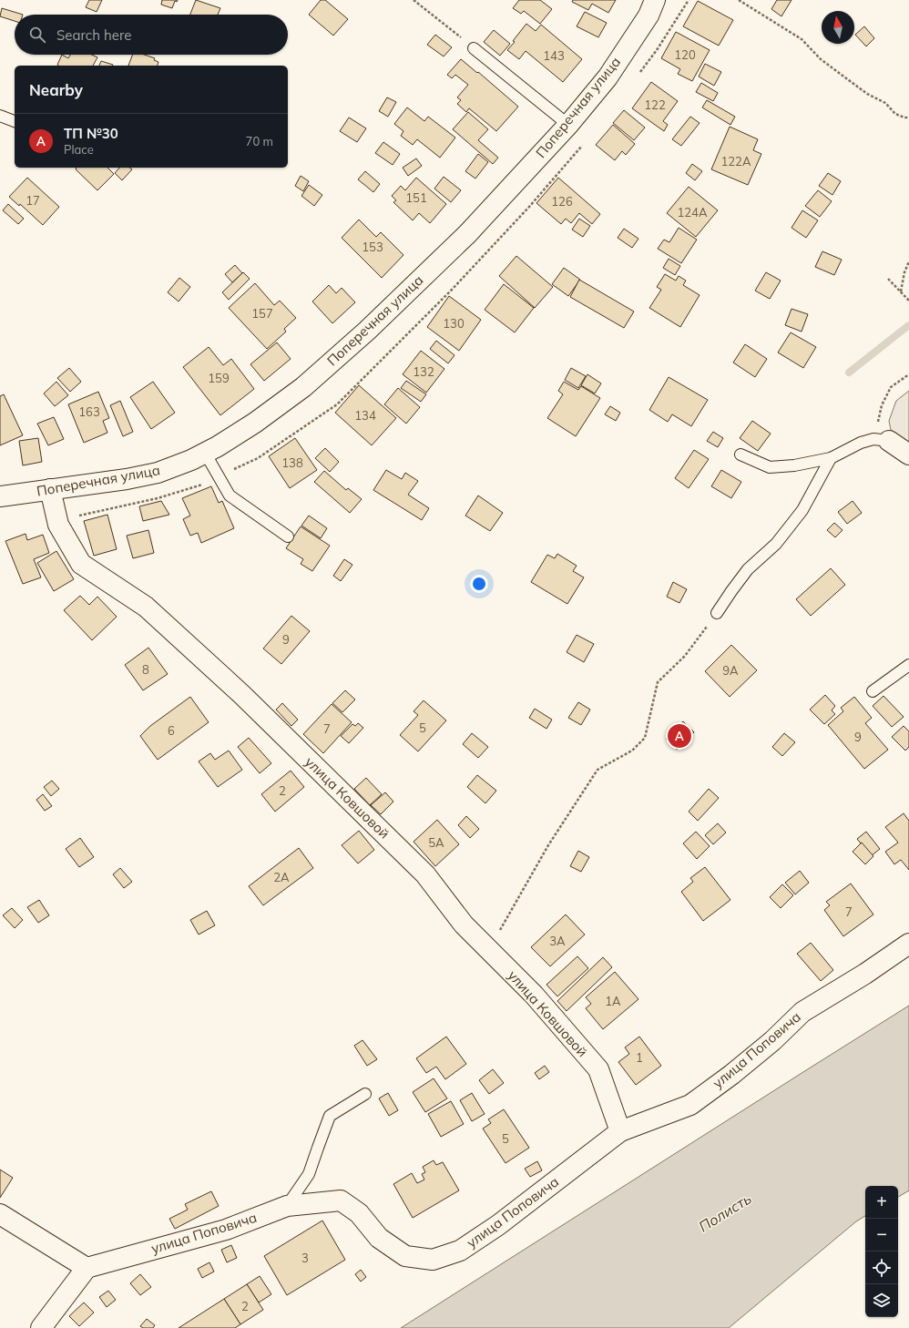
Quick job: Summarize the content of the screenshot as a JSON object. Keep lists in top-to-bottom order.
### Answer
{
  "streets": {
    "street": ["Поперечная улица", "улица Ковшовой", "улица Поповича"]
  },
  "crossings": [
    ["Поперечная улица", "улица Ковшовой"],
    ["улица Ковшовой", "улица Поповича"]
  ],
  "water": ["Полисть"],
  "house_numbers": [
    "120",
    "143",
    "122",
    "122А",
    "151",
    "17",
    "126",
    "124А",
    "153",
    "157",
    "130",
    "132",
    "159",
    "163",
    "134",
    "138",
    "9",
    "8",
    "9А",
    "5",
    "7",
    "6",
    "9",
    "2",
    "5А",
    "2А",
    "7",
    "3А",
    "1А",
    "1",
    "5",
    "3",
    "2"
  ],
  "north": "top",
  "page": {
    "search": "Search here",
    "heading": "Nearby",
    "list": [
      {
        "mark": "A",
        "name": "ТП №30",
        "note": "Place",
        "value": "70 m"
      }
    ],
    "pins": "A",
    "map_buttons": ["+", "−"]
  }
}
